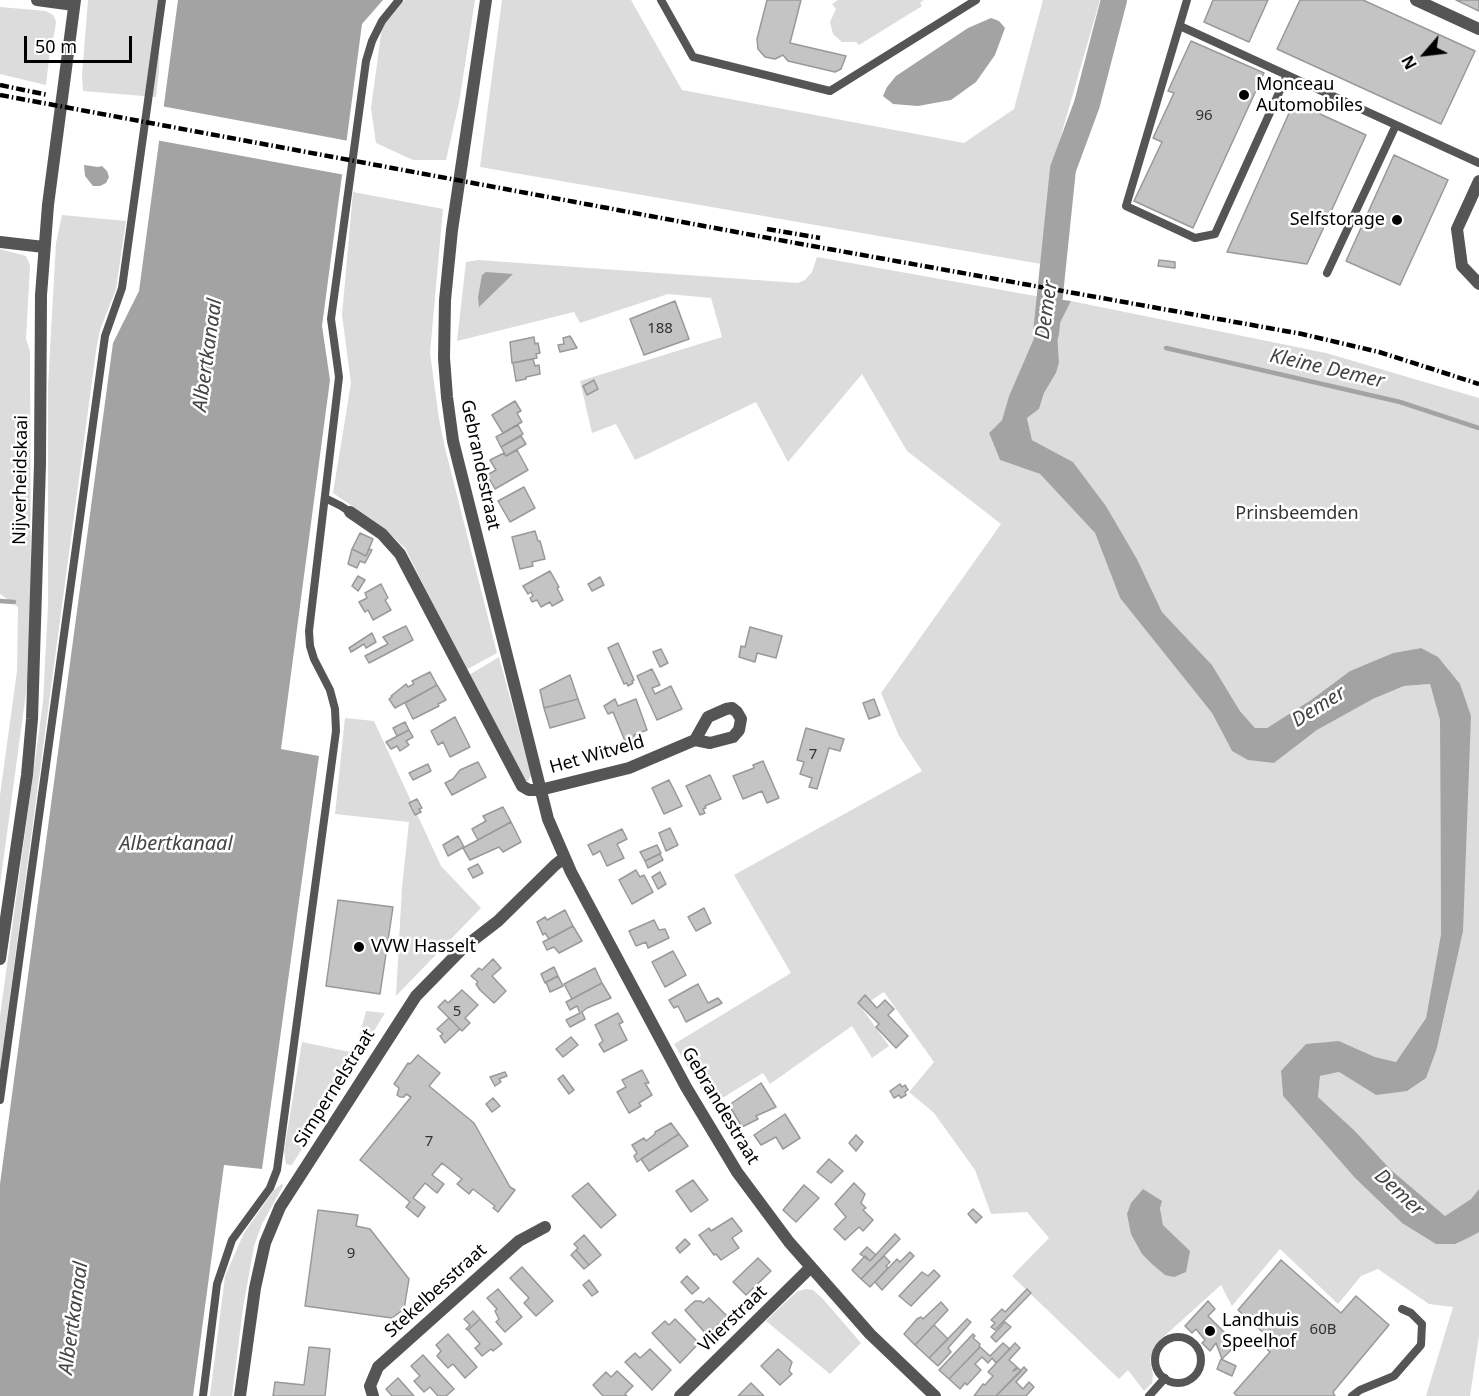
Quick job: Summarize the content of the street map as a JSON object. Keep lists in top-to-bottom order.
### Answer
{
  "streets": {
    "street": [
      "Gebrandestraat",
      "Nijverheidskaai",
      "Het Witveld",
      "Simpernelstraat",
      "Stekelbesstraat",
      "Vlierstraat"
    ]
  },
  "crossings": [
    ["Gebrandestraat", "Het Witveld"],
    ["Gebrandestraat", "Simpernelstraat"],
    ["Gebrandestraat", "Vlierstraat"]
  ],
  "water": ["Demer", "Albertkanaal", "Kleine Demer"],
  "parks": ["Prinsbeemden"],
  "places": [
    "Monceau Automobiles",
    "Selfstorage",
    "VVW Hasselt",
    "Landhuis Speelhof"
  ],
  "house_numbers": [
    "96",
    "188",
    "7",
    "5",
    "7",
    "9",
    "60B"
  ],
  "scale_bar": "50 m",
  "north": "bottom left"
}
